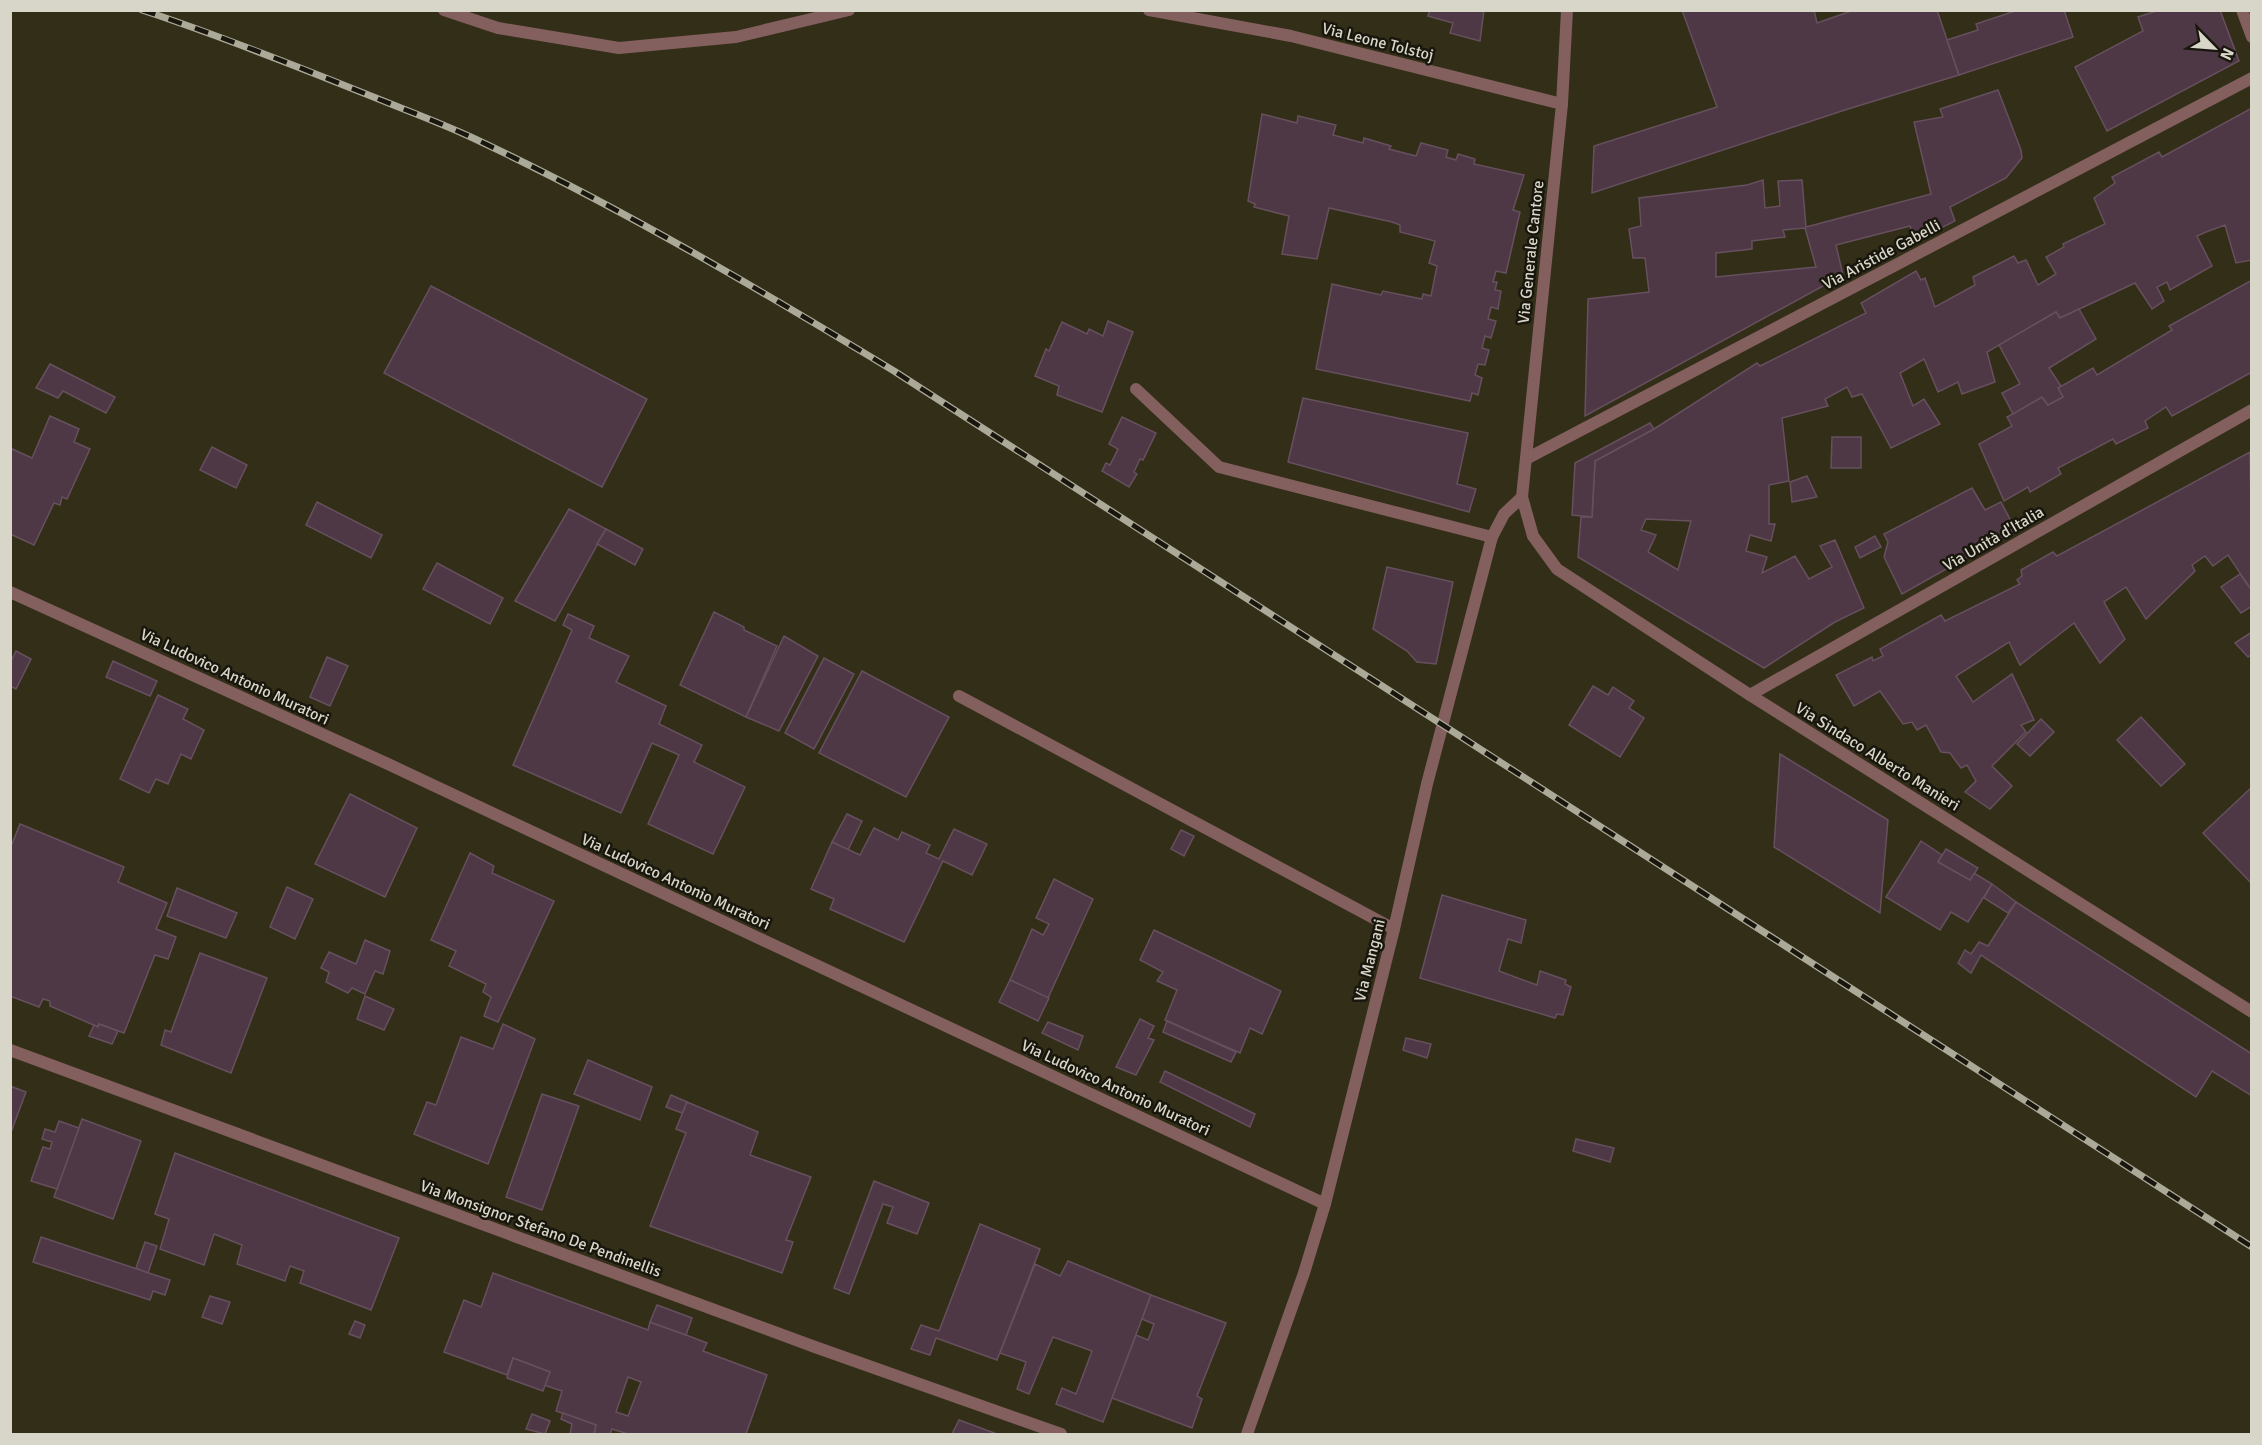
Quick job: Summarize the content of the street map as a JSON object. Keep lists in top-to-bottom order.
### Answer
{
  "streets": {
    "street": [
      "Via Leone Tolstoj",
      "Via Generale Cantore",
      "Via Aristide Gabelli",
      "Via Unità d'Italia",
      "Via Ludovico Antonio Muratori",
      "Via Sindaco Alberto Manieri",
      "Via Mangani",
      "Via Monsignor Stefano De Pendinellis"
    ]
  },
  "crossings": [
    ["Via Leone Tolstoj", "Via Generale Cantore"],
    ["Via Generale Cantore", "Via Aristide Gabelli"],
    ["Via Generale Cantore", "Via Sindaco Alberto Manieri"],
    ["Via Generale Cantore", "Via Mangani"],
    ["Via Unità d'Italia", "Via Sindaco Alberto Manieri"],
    ["Via Ludovico Antonio Muratori", "Via Mangani"],
    ["Via Sindaco Alberto Manieri", "Via Mangani"]
  ],
  "north": "bottom right"
}
